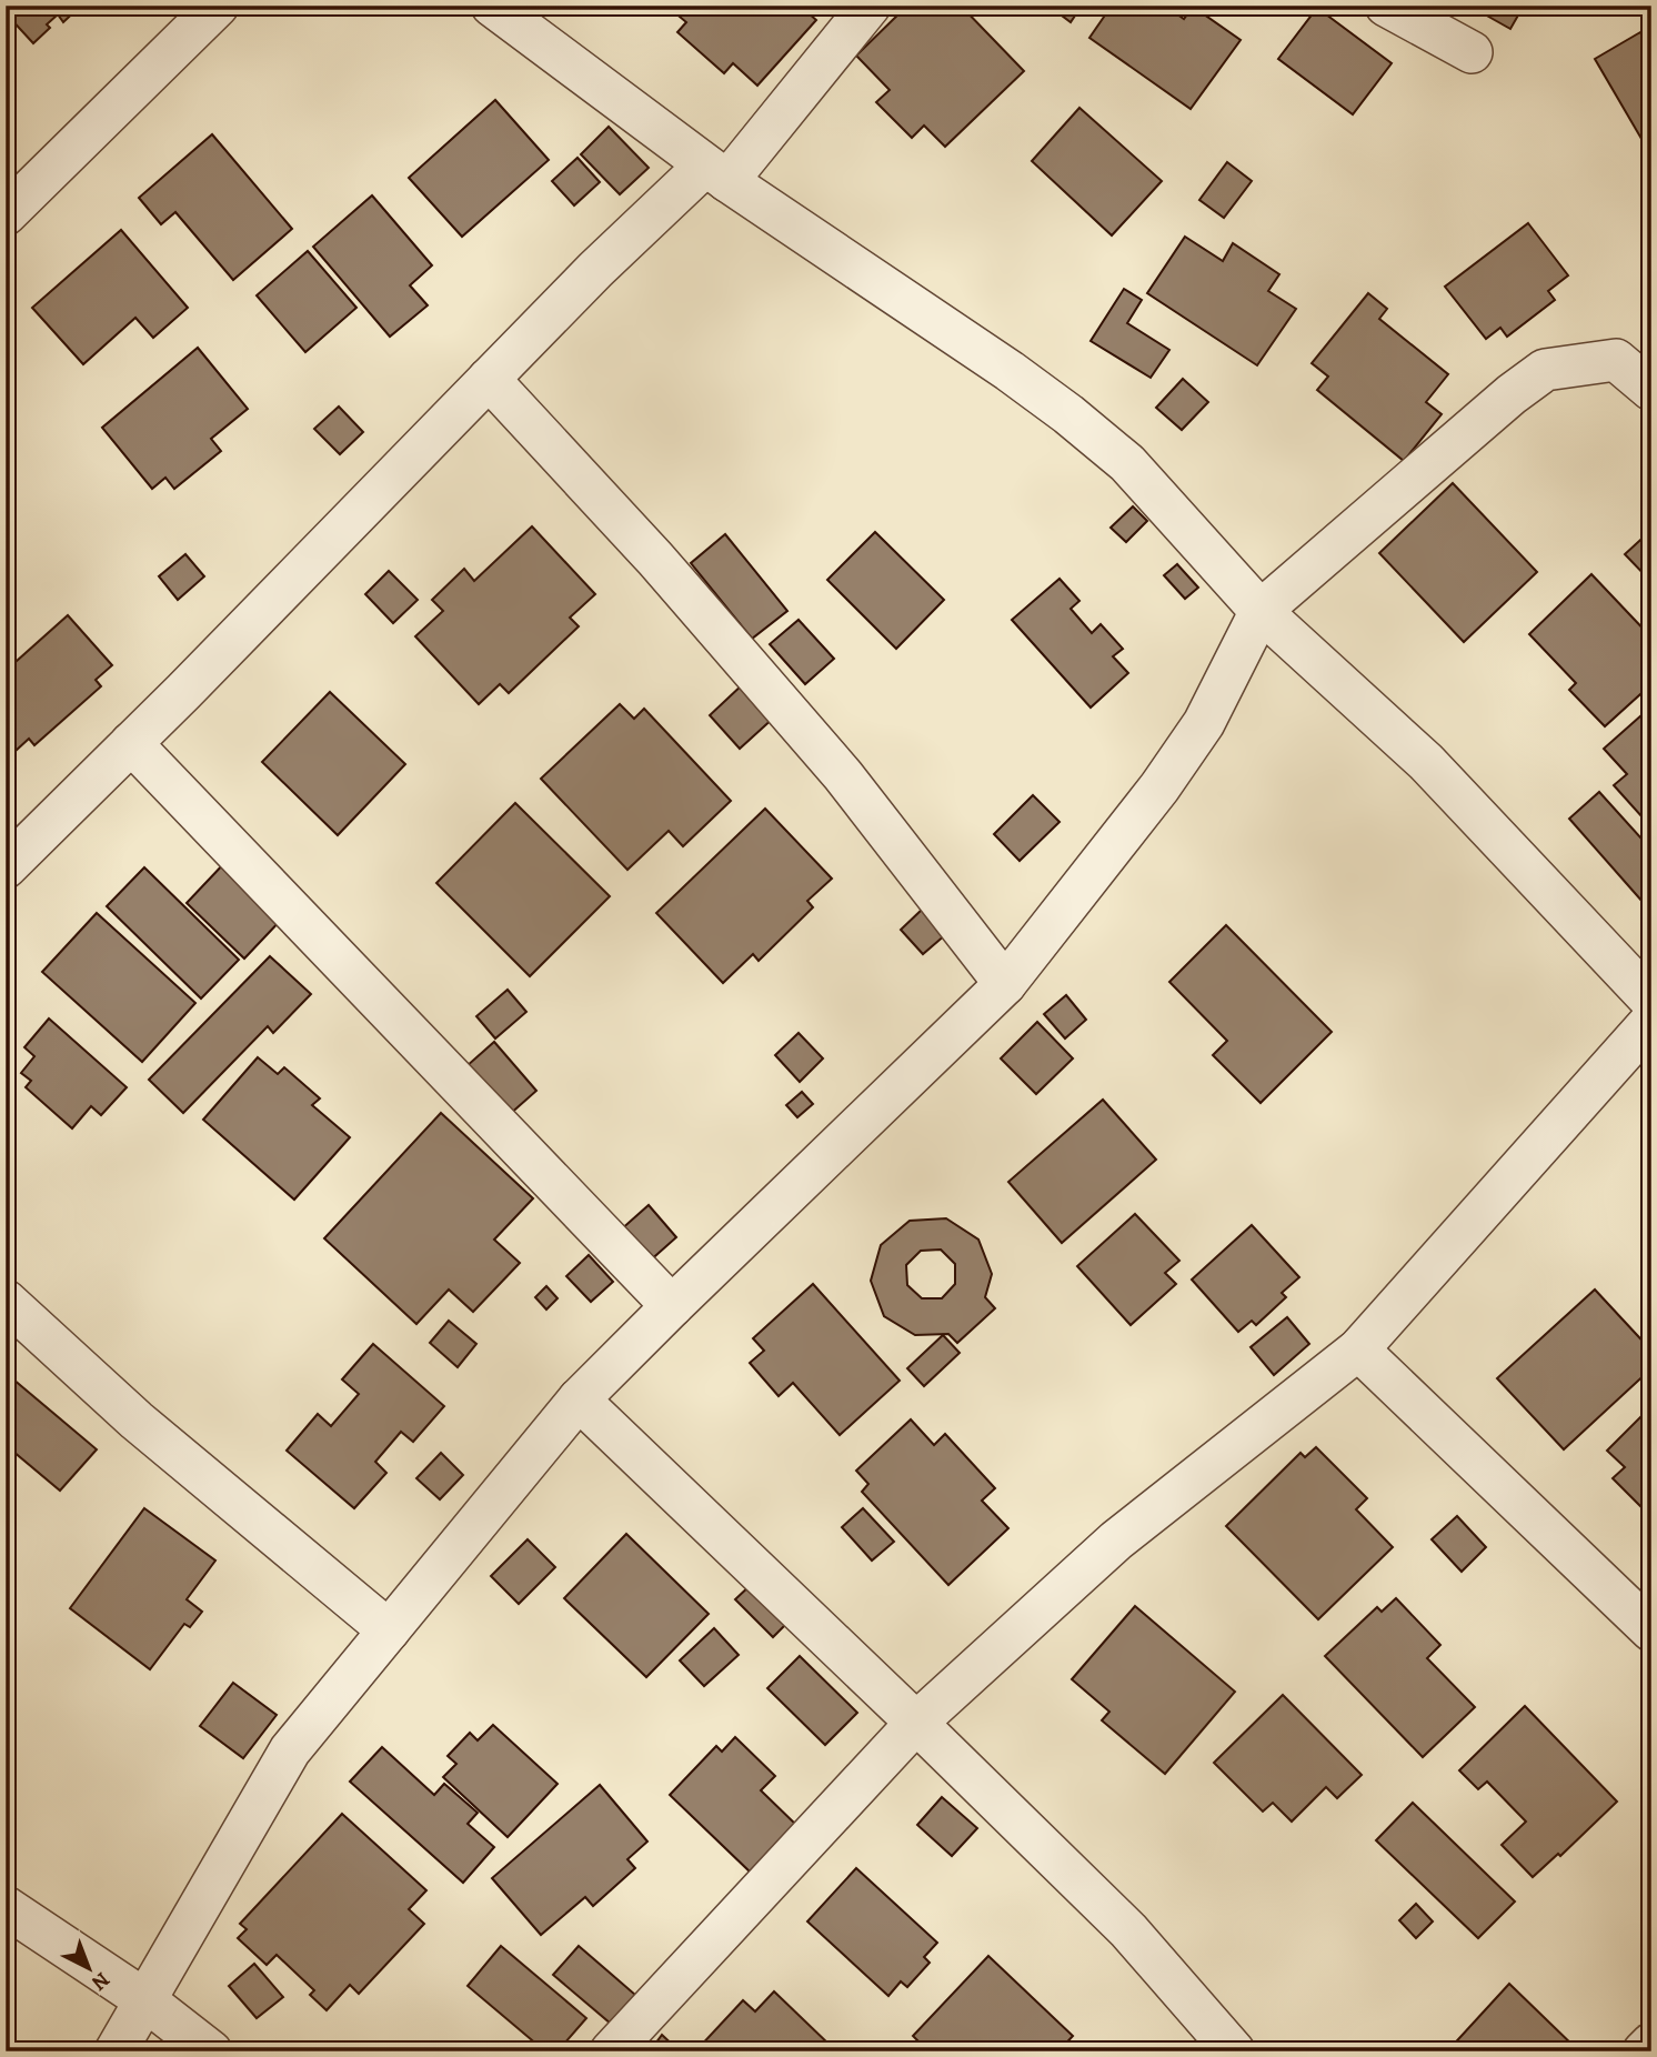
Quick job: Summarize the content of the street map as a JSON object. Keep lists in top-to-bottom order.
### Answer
{
  "north": "bottom right"
}
